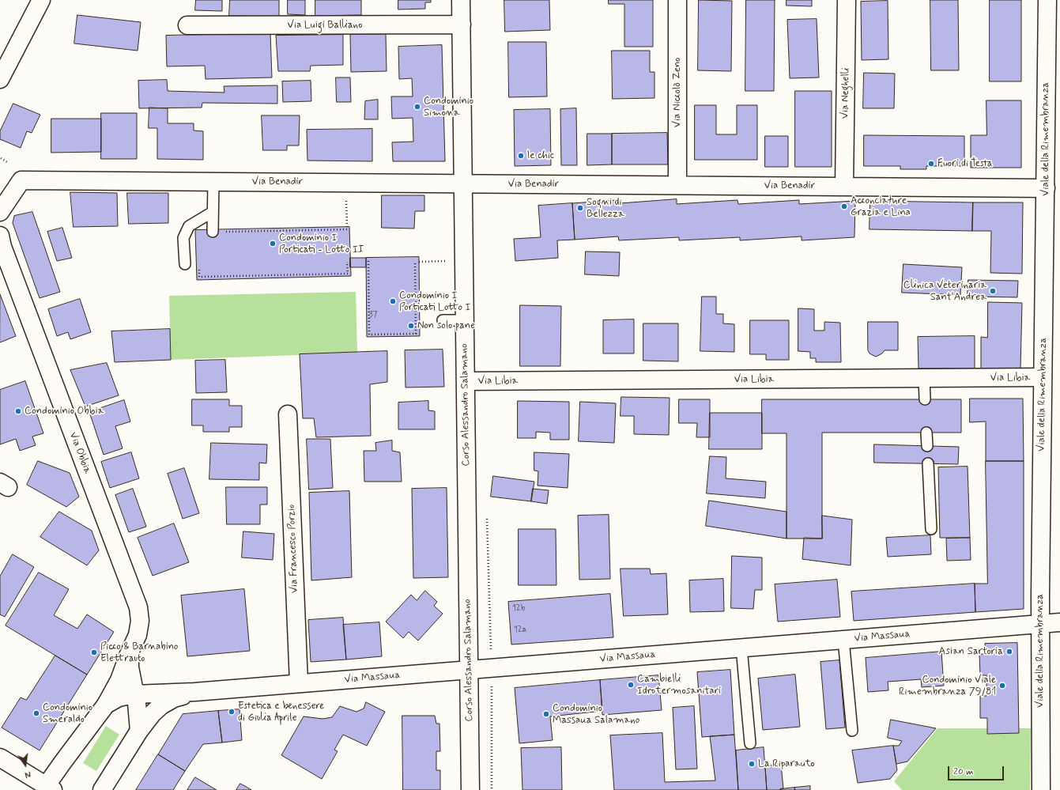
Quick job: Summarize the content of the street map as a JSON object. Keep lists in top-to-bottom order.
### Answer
{
  "streets": {
    "street": [
      "Via Luigi Balliano",
      "Via Niccolò Zeno",
      "Via Neghelli",
      "Viale della Rimembranza",
      "Via Benadir",
      "Via Libia",
      "Corso Alessandro Salamano",
      "Via Obbia",
      "Via Francesco Porzio",
      "Via Massaua"
    ]
  },
  "crossings": [
    ["Via Luigi Balliano", "Corso Alessandro Salamano"],
    ["Via Niccolò Zeno", "Via Benadir"],
    ["Via Neghelli", "Via Benadir"],
    ["Viale della Rimembranza", "Via Benadir"],
    ["Viale della Rimembranza", "Via Libia"],
    ["Viale della Rimembranza", "Via Massaua"],
    ["Via Benadir", "Corso Alessandro Salamano"],
    ["Via Libia", "Corso Alessandro Salamano"],
    ["Corso Alessandro Salamano", "Via Massaua"],
    ["Via Francesco Porzio", "Via Massaua"]
  ],
  "places": [
    "Condominio Simona",
    "le chic",
    "Fuori di Testa",
    "Acconciature Grazia e Lina",
    "Sogni di Bellezza",
    "Condominio I Porticati - Lotto II",
    "Clinica Veterinaria Sant'Andrea",
    "Condominio I Porticati Lotto I",
    "Non solo pane",
    "Condominio Obbia",
    "Asian Sartoria",
    "Picco & Barnabino Elettrauto",
    "Cambielli Idrotermosanitari",
    "Condominio Viale Rimembranza 79/81",
    "Estetica e benessere di Giulia Aprile",
    "Condominio Smeraldo",
    "Condominio Massaua Salamano",
    "La Riparauto"
  ],
  "house_numbers": ["37", "12b", "12a"],
  "scale_bar": "20 m",
  "north": "bottom"
}
